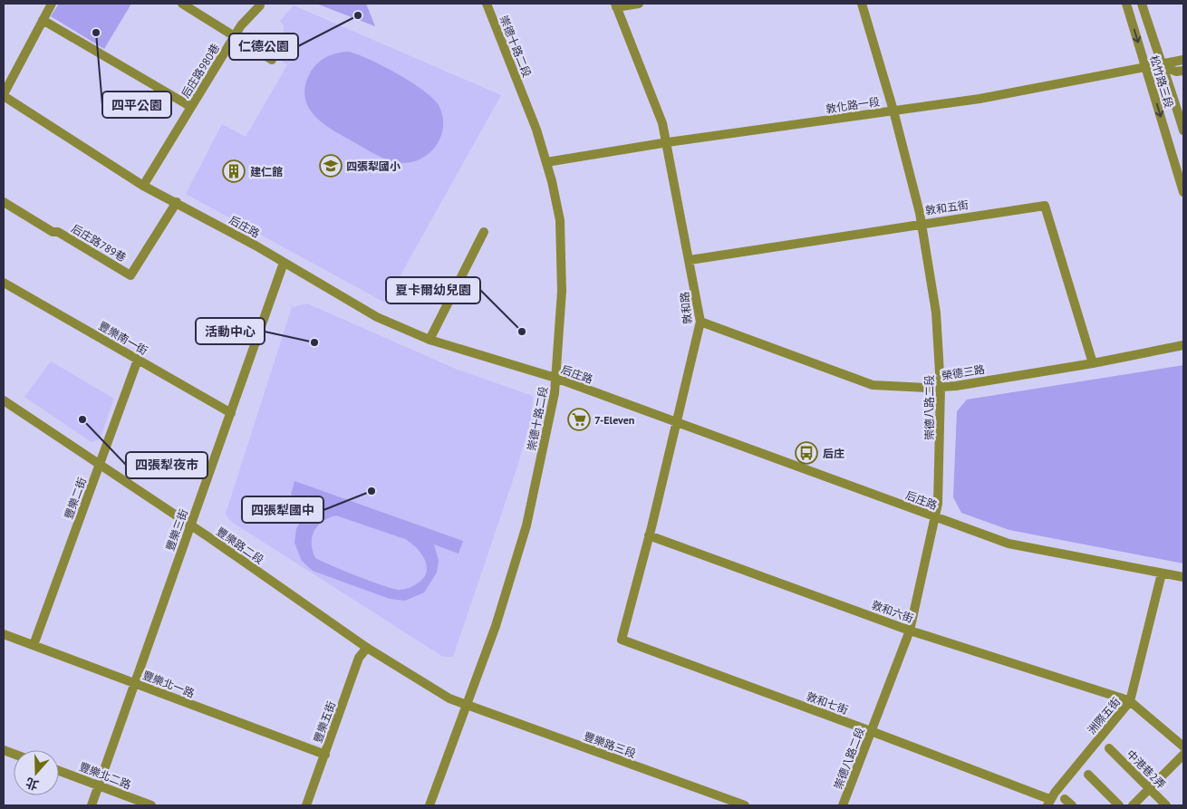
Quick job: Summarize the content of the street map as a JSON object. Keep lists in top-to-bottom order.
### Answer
{
  "streets": {
    "street": [
      "崇德十路二段",
      "后庄路980巷",
      "松竹路三段",
      "敦化路一段",
      "敦和五街",
      "后庄路",
      "后庄路789巷",
      "敦和路",
      "豐樂南一街",
      "榮德三路",
      "崇德八路二段",
      "豐樂二街",
      "豐樂三街",
      "豐樂路二段",
      "敦和六街",
      "豐樂北一路",
      "敦和七街",
      "洲際五街",
      "豐樂五街",
      "豐樂路三段",
      "中港巷2弄",
      "豐樂北二路"
    ]
  },
  "crossings": [
    ["崇德十路二段", "敦化路一段"],
    ["崇德十路二段", "后庄路"],
    ["崇德十路二段", "豐樂路二段"],
    ["崇德十路二段", "豐樂路三段"],
    ["后庄路980巷", "后庄路"],
    ["松竹路三段", "敦化路一段"],
    ["敦化路一段", "敦和路"],
    ["敦化路一段", "崇德八路二段"],
    ["敦和五街", "敦和路"],
    ["敦和五街", "榮德三路"],
    ["敦和五街", "崇德八路二段"],
    ["后庄路", "后庄路789巷"],
    ["后庄路", "敦和路"],
    ["后庄路", "崇德八路二段"],
    ["后庄路", "豐樂三街"],
    ["后庄路", "洲際五街"],
    ["敦和路", "榮德三路"],
    ["敦和路", "敦和六街"],
    ["敦和路", "敦和七街"],
    ["豐樂南一街", "豐樂二街"],
    ["豐樂南一街", "豐樂三街"],
    ["榮德三路", "崇德八路二段"],
    ["崇德八路二段", "敦和六街"],
    ["崇德八路二段", "敦和七街"],
    ["豐樂二街", "豐樂路二段"],
    ["豐樂二街", "豐樂北一路"],
    ["豐樂三街", "豐樂路二段"],
    ["豐樂三街", "豐樂北一路"],
    ["豐樂三街", "豐樂北二路"],
    ["豐樂路二段", "豐樂五街"],
    ["豐樂路二段", "豐樂路三段"],
    ["敦和六街", "洲際五街"],
    ["豐樂北一路", "豐樂五街"],
    ["敦和七街", "洲際五街"]
  ],
  "places": {
    "other": [
      "仁德公園",
      "四平公園",
      "夏卡爾幼兒園",
      "活動中心",
      "四張犁夜市",
      "四張犁國中"
    ],
    "school or university": ["四張犁國小"],
    "building": ["建仁館"],
    "supermarket": ["7-Eleven"],
    "bus stop": ["后庄"]
  },
  "north": "bottom"
}
